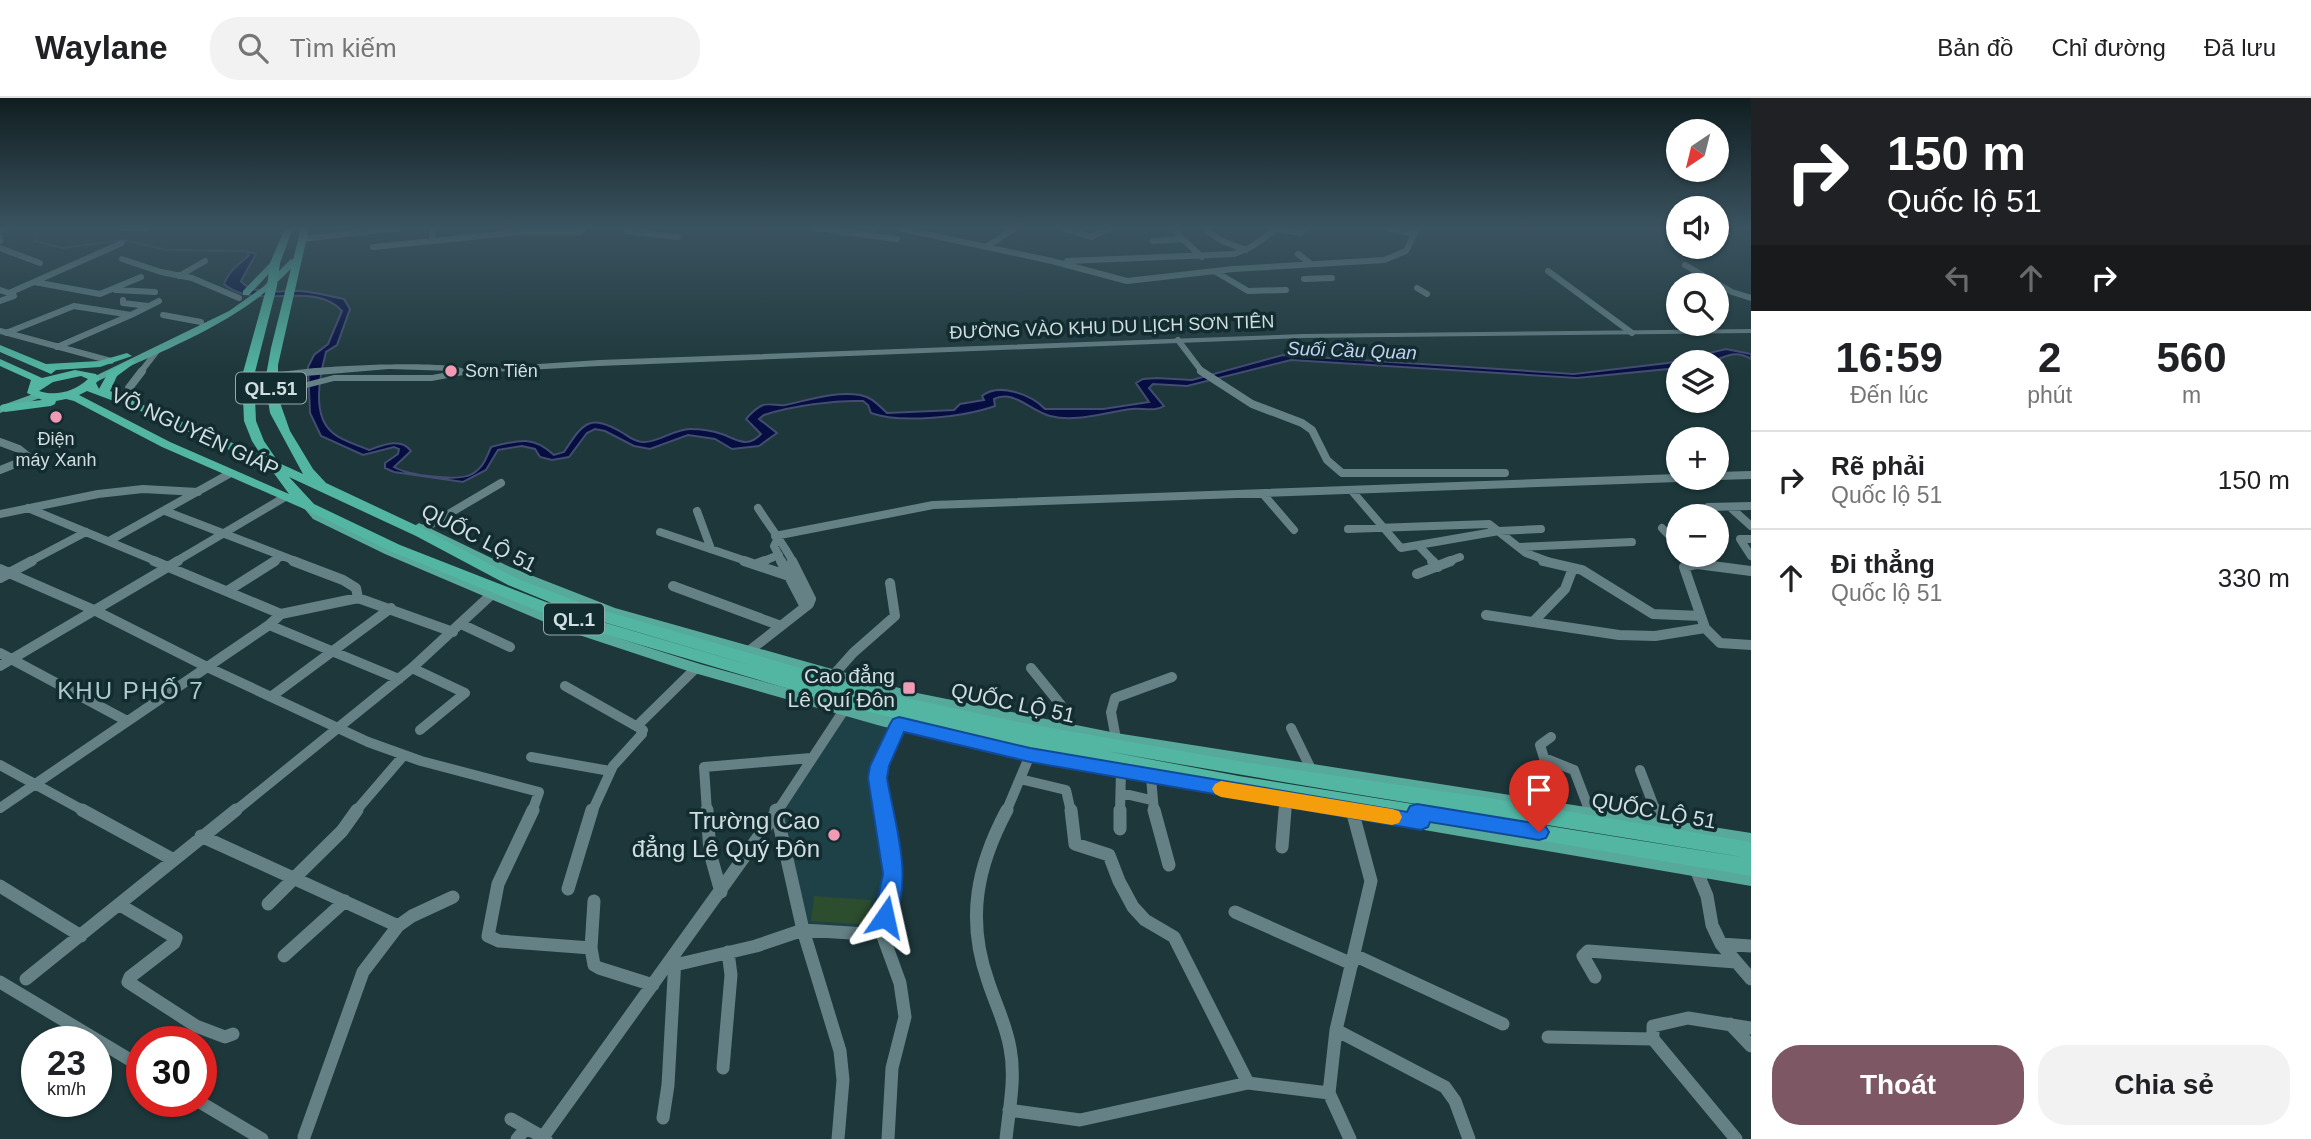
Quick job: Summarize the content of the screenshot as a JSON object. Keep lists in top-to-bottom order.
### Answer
{
  "streets": {
    "highway": [
      "QL.51",
      "VÕ NGUYÊN GIÁP",
      "QUỐC LỘ 51",
      "QL.1"
    ],
    "street": ["ĐƯỜNG VÀO KHU DU LỊCH SƠN TIÊN"]
  },
  "crossings": [
    ["ĐƯỜNG VÀO KHU DU LỊCH SƠN TIÊN", "QUỐC LỘ 51"],
    ["VÕ NGUYÊN GIÁP", "QUỐC LỘ 51"],
    ["VÕ NGUYÊN GIÁP", "QL.1"]
  ],
  "districts": ["KHU PHỐ 7"],
  "water": ["Suối Cầu Quan"],
  "places": {
    "other": ["Sơn Tiên", "Điện máy Xanh", "Trường Cao đẳng Lê Quý Đôn"],
    "transit": ["Cao đẳng Lê Quí Đôn"]
  },
  "north": "bottom left",
  "page": {
    "header": "Waylane",
    "search": "Tìm kiếm",
    "nav": ["Bản đồ", "Chỉ đường", "Đã lưu"],
    "turn": ["150 m", "Quốc lộ 51"],
    "map_buttons": ["+", "−"],
    "eta": [
      "16:59",
      "Đến lúc",
      "2",
      "phút",
      "560",
      "m"
    ],
    "list": [
      {
        "name": "Rẽ phải",
        "note": "Quốc lộ 51",
        "value": "150 m"
      },
      {
        "name": "Đi thẳng",
        "note": "Quốc lộ 51",
        "value": "330 m"
      }
    ],
    "speed": "23 km/h",
    "limit": "30",
    "buttons": ["Thoát", "Chia sẻ"]
  }
}
